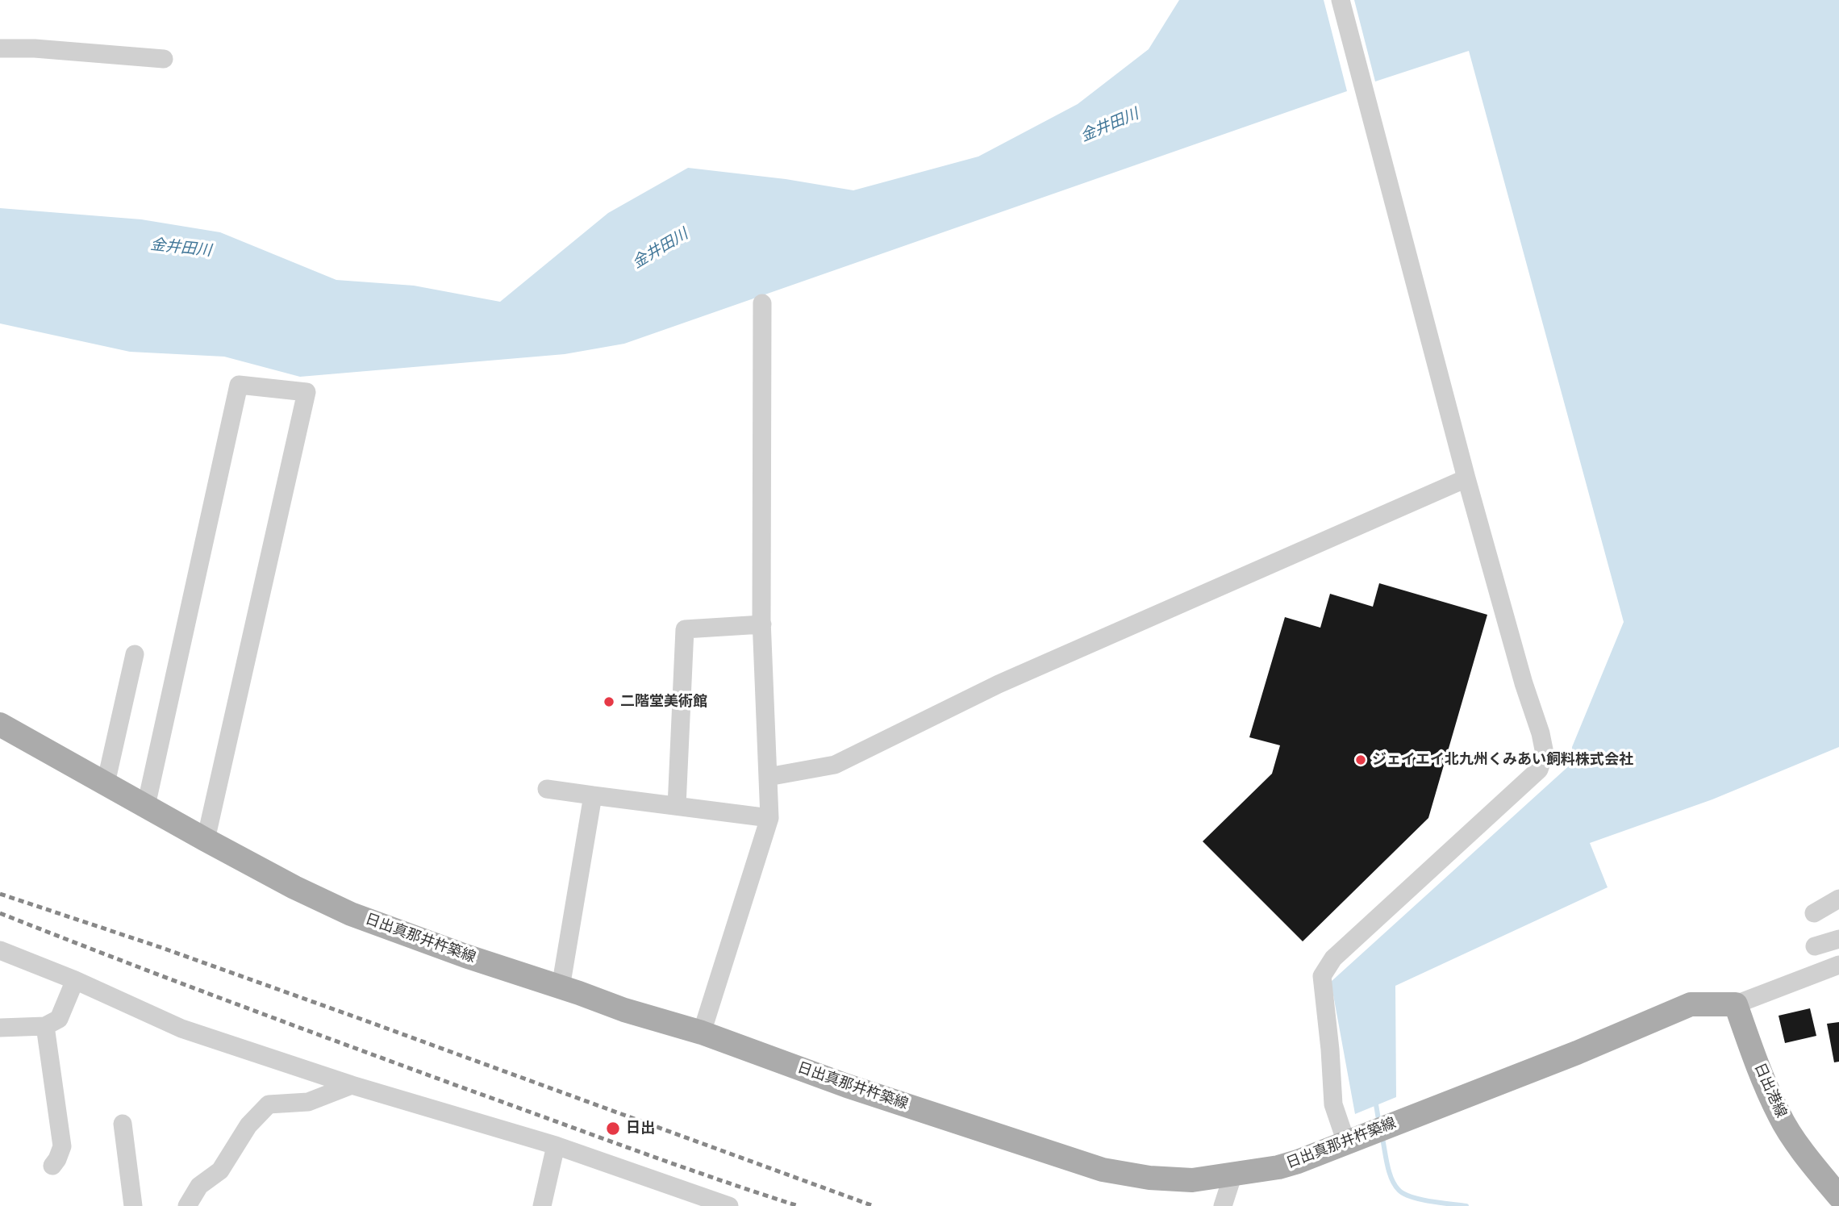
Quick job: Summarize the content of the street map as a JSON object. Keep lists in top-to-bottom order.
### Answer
{
  "streets": {
    "main road": ["日出真那井杵築線", "日出港線"]
  },
  "crossings": [
    ["日出真那井杵築線", "日出港線"]
  ],
  "water": ["金井田川"],
  "places": ["二階堂美術館", "ジェイエイ北九州くみあい飼料株式会社", "日出"]
}
